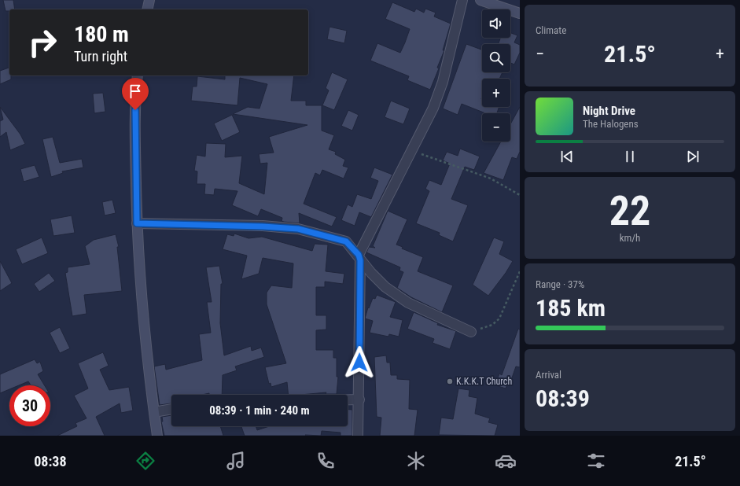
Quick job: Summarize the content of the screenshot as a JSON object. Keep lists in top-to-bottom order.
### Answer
{
  "places": ["K.K.K.T Church"],
  "page": {
    "tile": [
      "Climate",
      ["22", "km/h"],
      ["Range · 37%", "185 km"],
      ["Arrival", "08:39"]
    ],
    "map_buttons": ["+", "−"],
    "turn": ["180 m", "Turn right"],
    "heat": ["−", "21.5°", "+"],
    "song": ["Night Drive", "The Halogens"],
    "limit": "30",
    "trip": "08:39 · 1 min · 240 m",
    "tabs": ["08:38", "21.5°"]
  }
}
